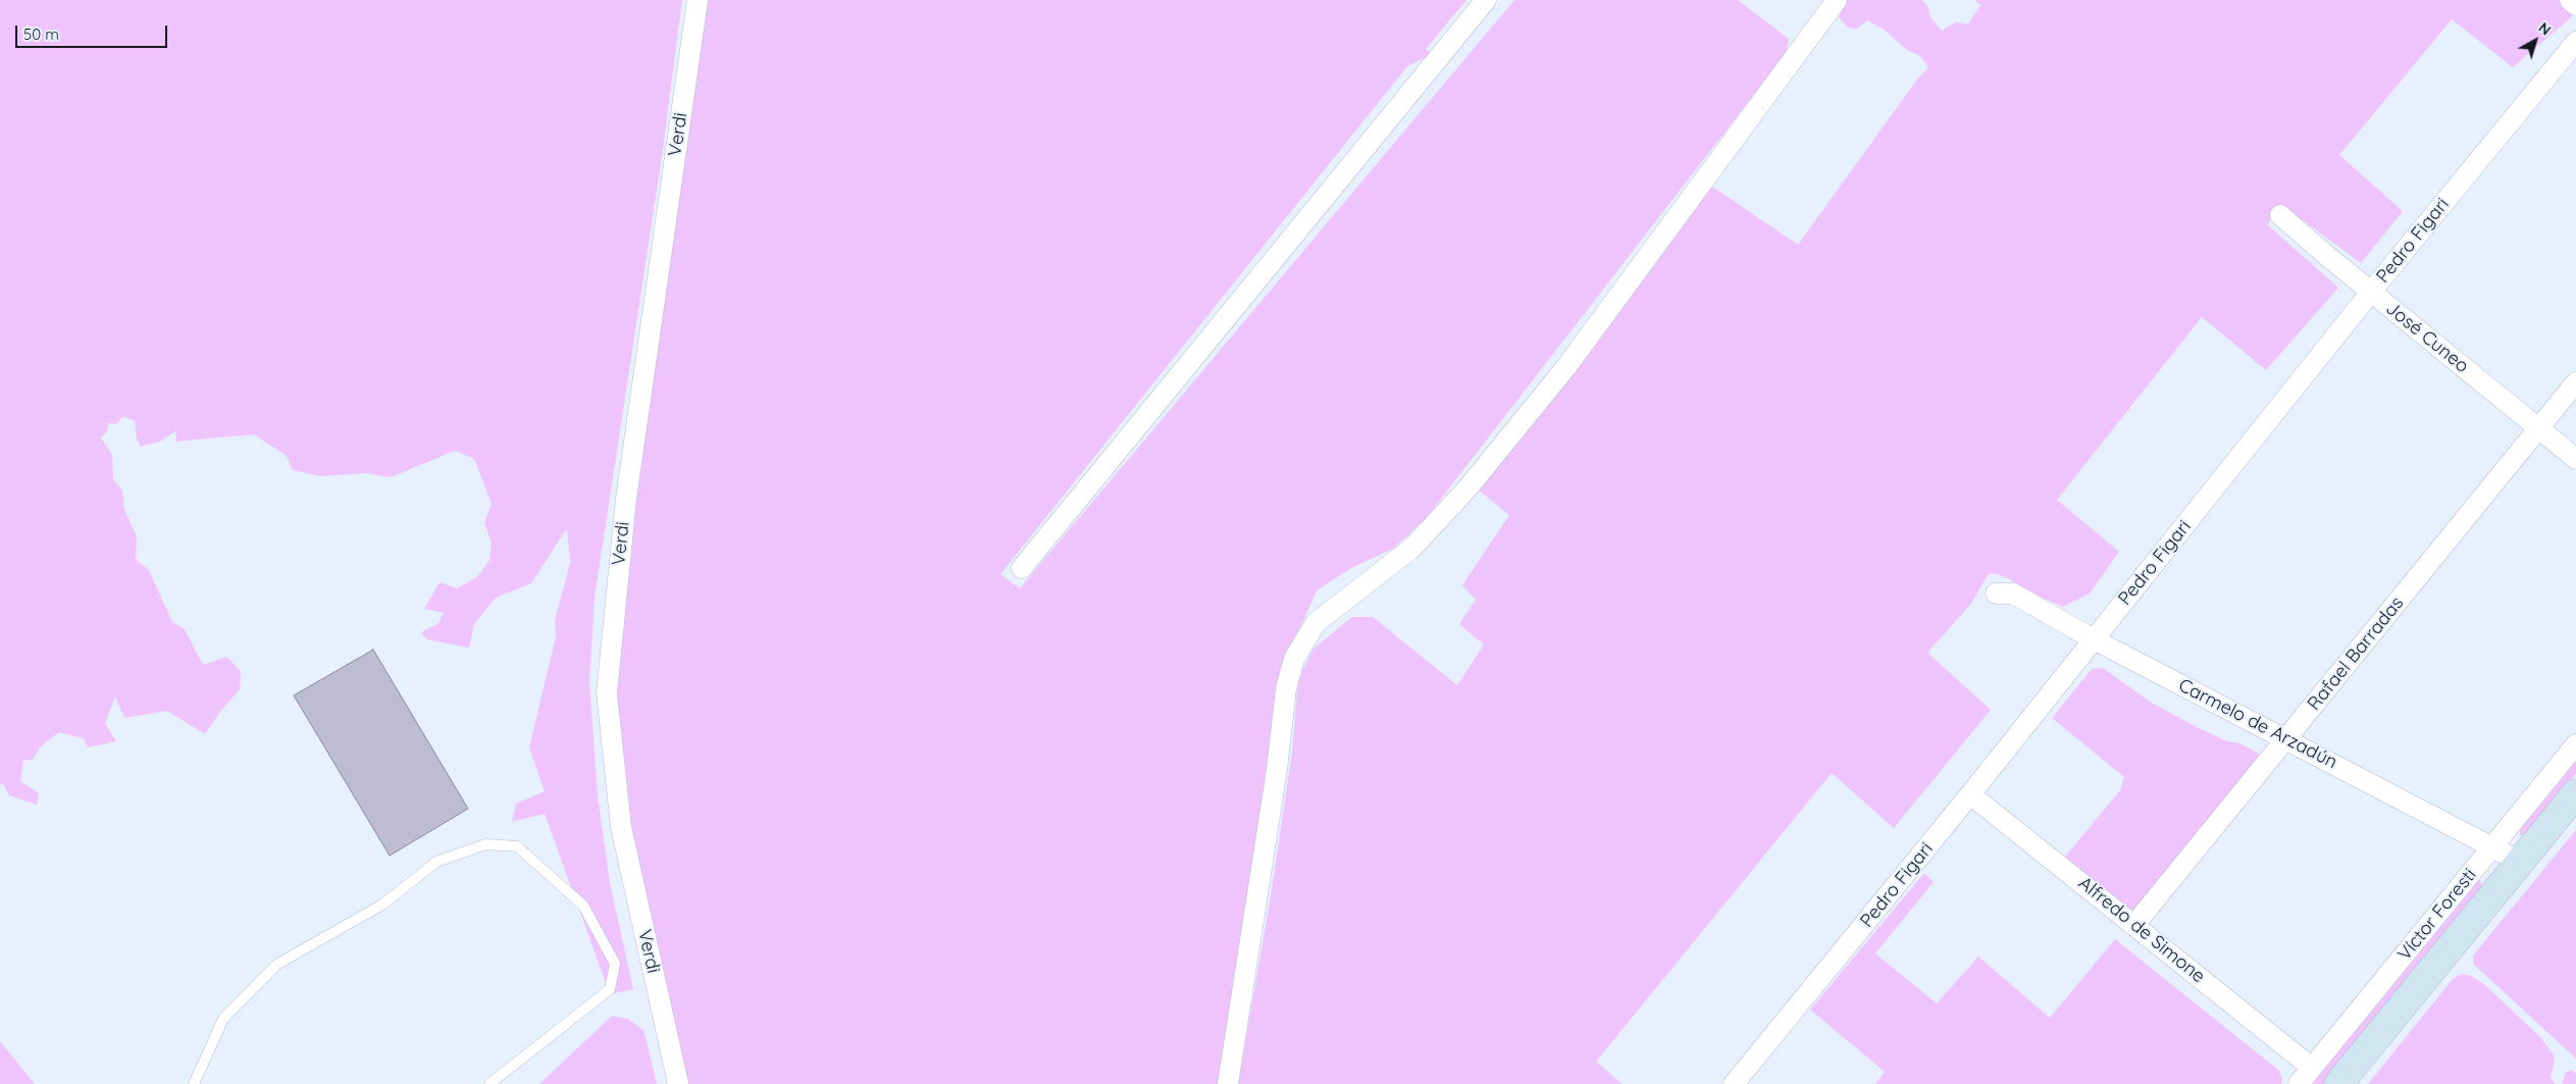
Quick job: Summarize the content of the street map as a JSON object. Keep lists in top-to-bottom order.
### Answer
{
  "streets": {
    "street": [
      "Verdi",
      "Pedro Figari",
      "José Cuneo",
      "Rafael Barradas",
      "Carmelo de Arzadún",
      "Víctor Foresti",
      "Alfredo de Simone"
    ]
  },
  "crossings": [
    ["Pedro Figari", "José Cuneo"],
    ["Pedro Figari", "Carmelo de Arzadún"],
    ["Pedro Figari", "Alfredo de Simone"],
    ["José Cuneo", "Rafael Barradas"],
    ["Rafael Barradas", "Carmelo de Arzadún"],
    ["Rafael Barradas", "Alfredo de Simone"],
    ["Carmelo de Arzadún", "Víctor Foresti"],
    ["Víctor Foresti", "Alfredo de Simone"]
  ],
  "scale_bar": "50 m",
  "north": "top right"
}
